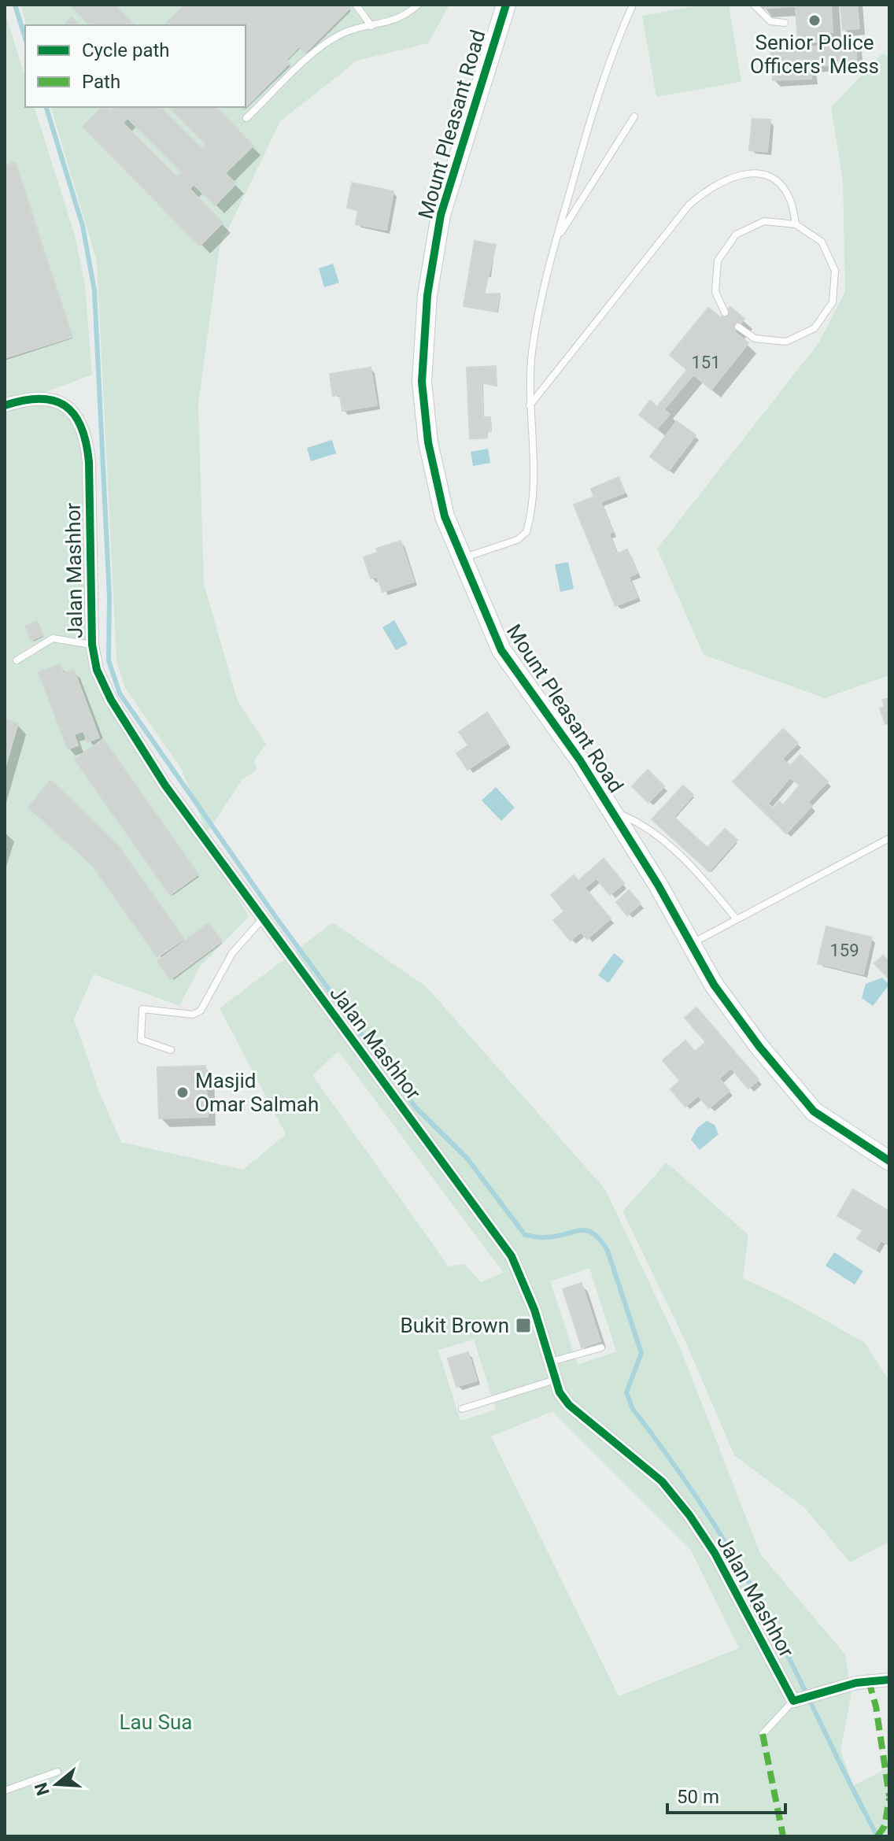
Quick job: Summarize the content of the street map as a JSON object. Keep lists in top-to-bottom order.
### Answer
{
  "streets": {
    "street": ["Mount Pleasant Road", "Jalan Mashhor"]
  },
  "parks": ["Lau Sua"],
  "places": {
    "other": ["Senior Police Officers' Mess", "Masjid Omar Salmah"],
    "transit": ["Bukit Brown"]
  },
  "house_numbers": ["151", "159"],
  "legend": ["Cycle path", "Path"],
  "scale_bar": "50 m",
  "north": "left"
}
